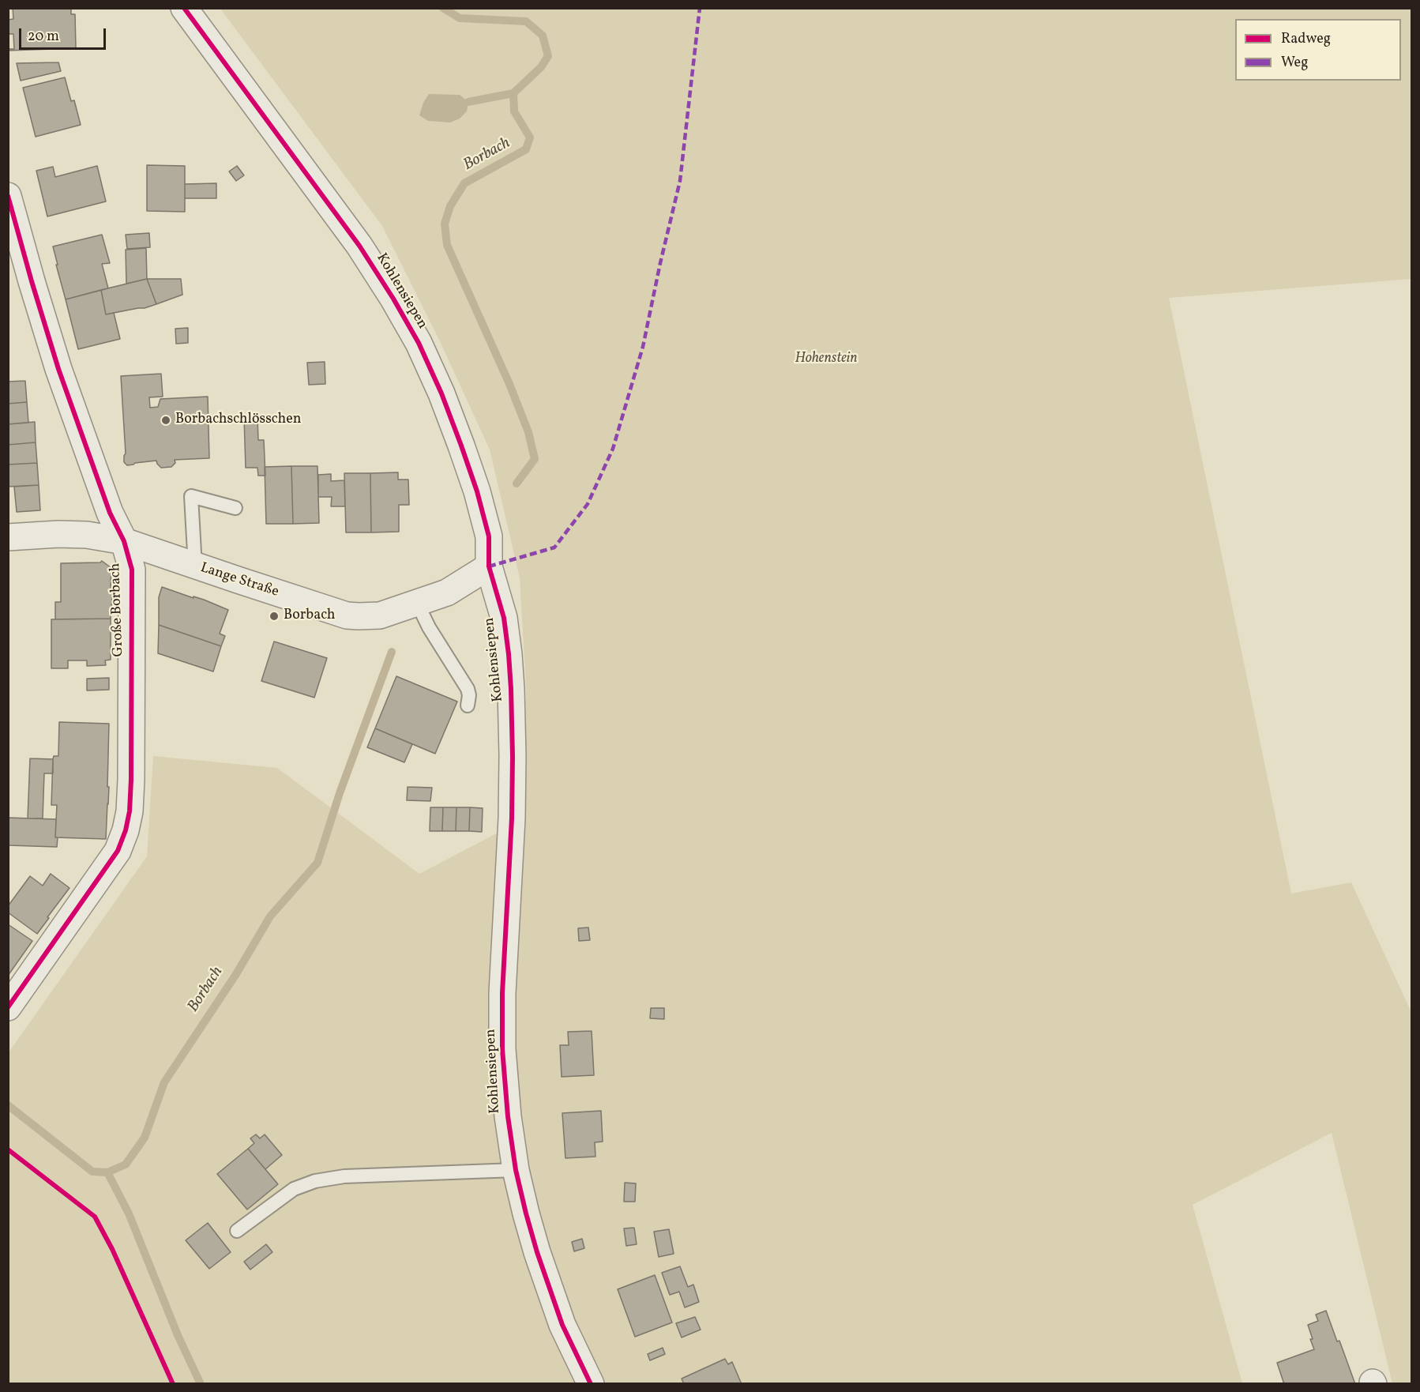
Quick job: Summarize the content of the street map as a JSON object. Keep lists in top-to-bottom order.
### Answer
{
  "streets": {
    "street": ["Kohlensiepen", "Lange Straße", "Große Borbach"]
  },
  "crossings": [
    ["Kohlensiepen", "Lange Straße"],
    ["Lange Straße", "Große Borbach"]
  ],
  "water": ["Borbach"],
  "parks": ["Hohenstein"],
  "places": ["Borbachschlösschen", "Borbach"],
  "legend": ["Radweg", "Weg"],
  "scale_bar": "20 m"
}
